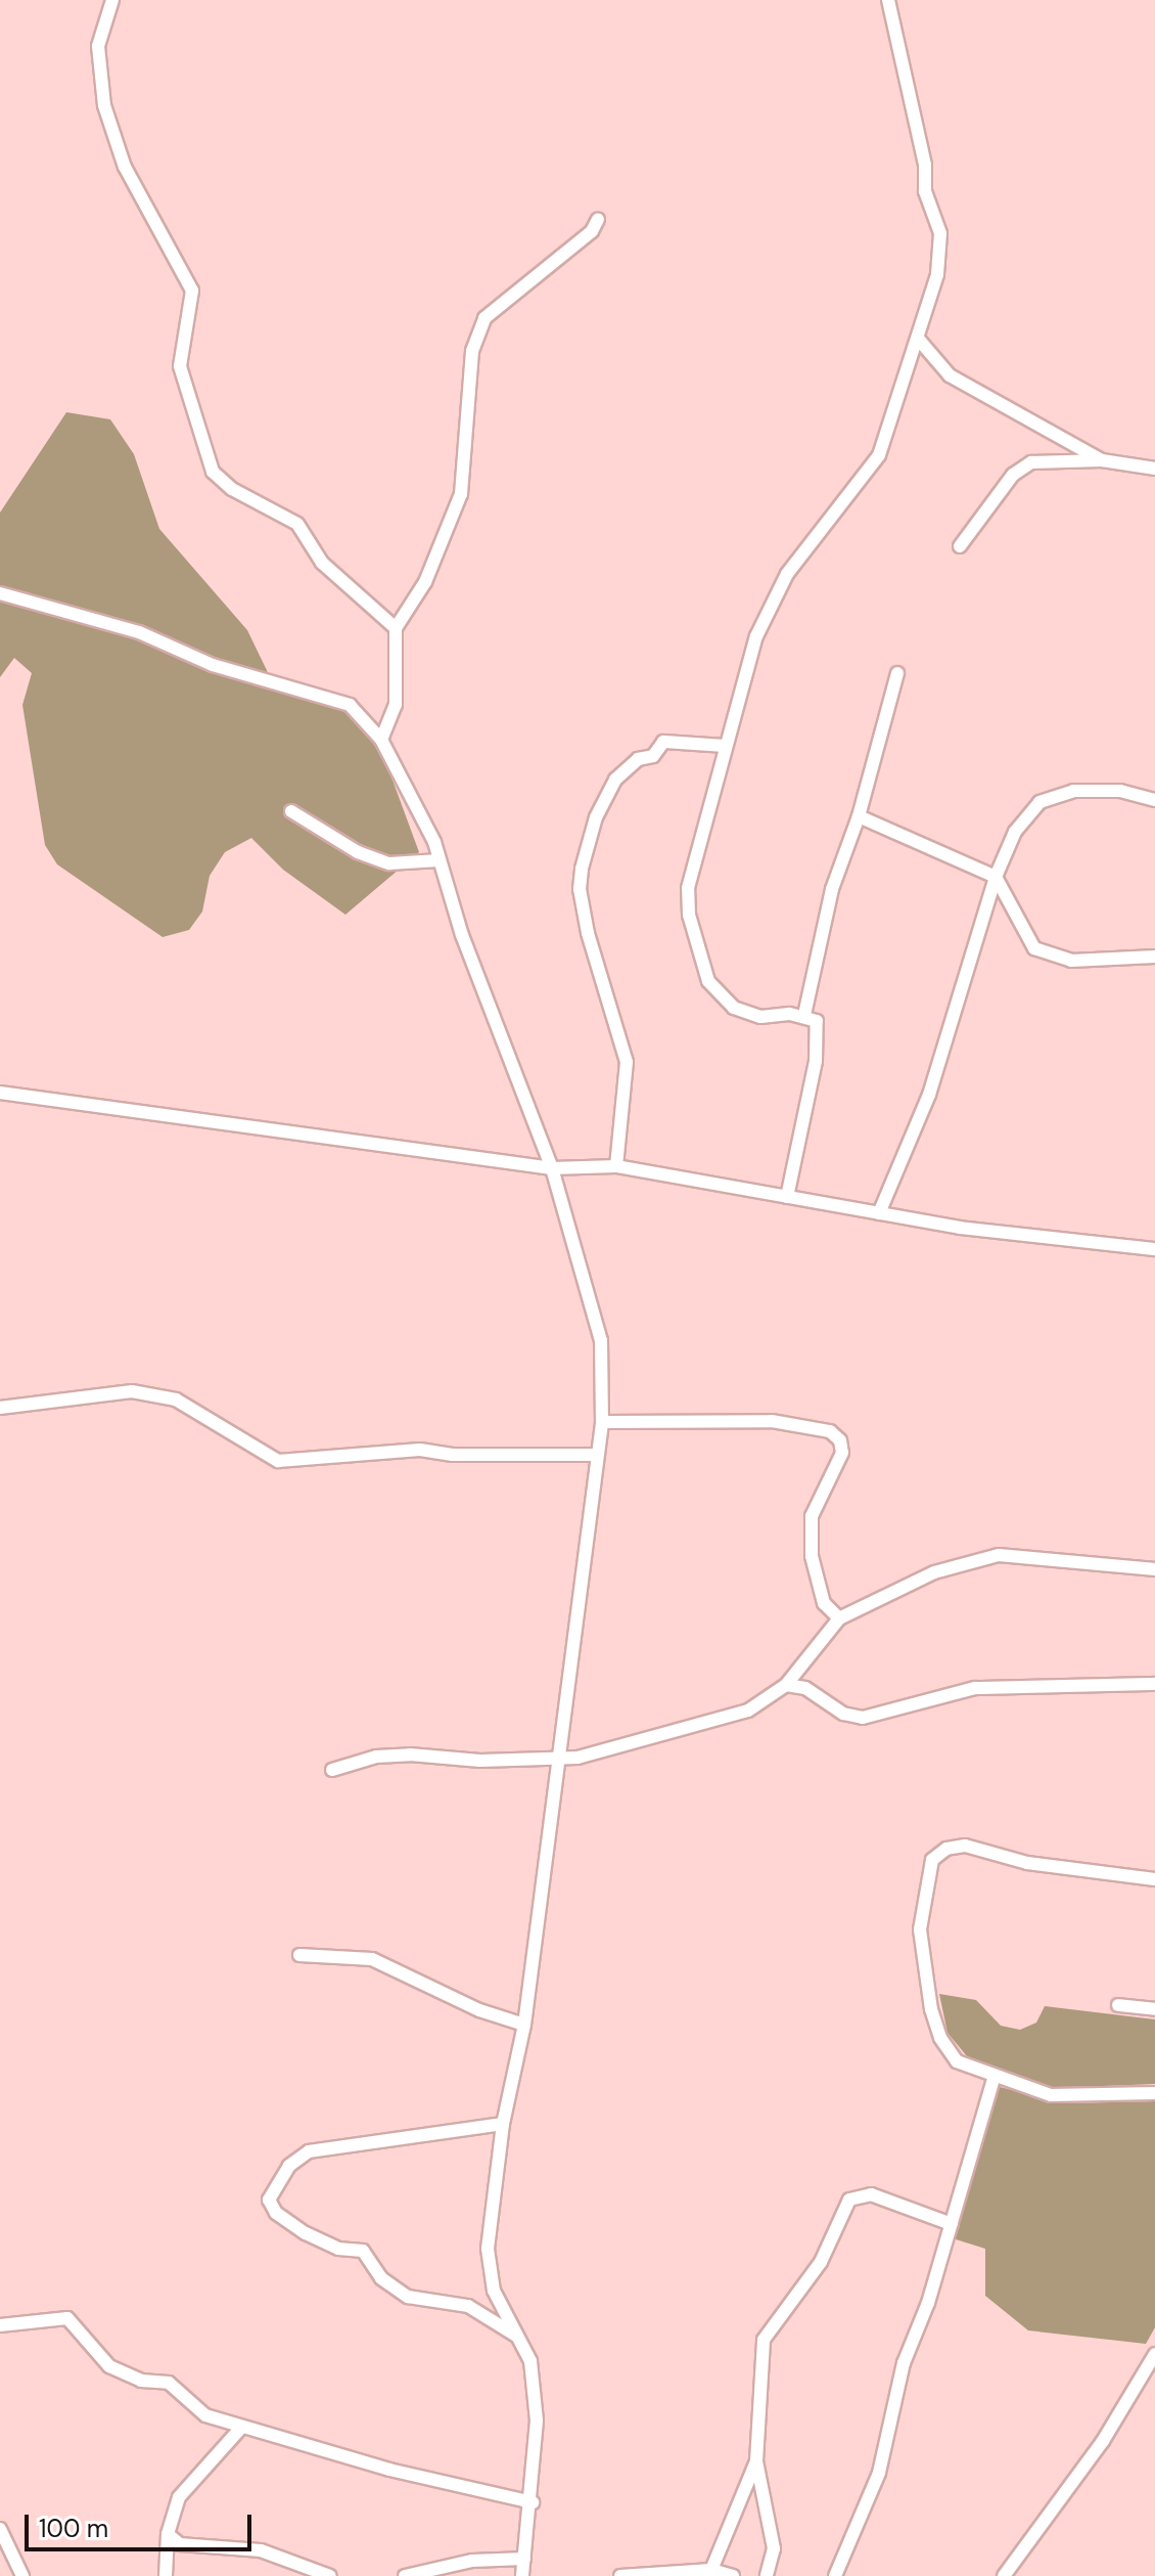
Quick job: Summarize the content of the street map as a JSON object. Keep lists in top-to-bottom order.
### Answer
{
  "scale_bar": "100 m"
}
